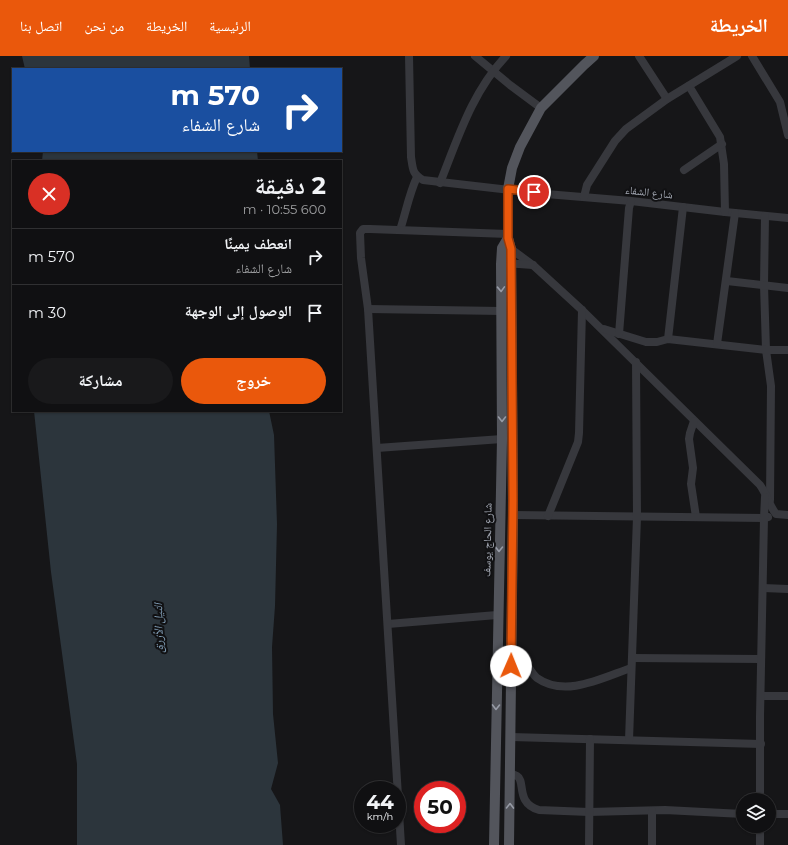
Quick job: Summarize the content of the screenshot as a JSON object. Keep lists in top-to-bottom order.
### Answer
{
  "streets": {
    "main road": ["شارع الحاج يوسف"],
    "street": ["شارع الشفاء"]
  },
  "crossings": [
    ["شارع الشفاء", "شارع الحاج يوسف"]
  ],
  "water": ["النيل الأزرق"],
  "page": {
    "header": "الخريطة",
    "nav": [
      "الرئيسية",
      "الخريطة",
      "من نحن",
      "اتصل بنا"
    ],
    "turn": ["570 m", "شارع الشفاء"],
    "heading": ["2 دقيقة", "600 m · 10:55"],
    "list": [
      {
        "name": "انعطف يمينًا",
        "note": "شارع الشفاء",
        "value": "570 m"
      },
      {
        "name": "الوصول إلى الوجهة",
        "value": "30 m"
      }
    ],
    "buttons": ["خروج", "مشاركة"],
    "speed": "44 km/h",
    "limit": "50"
  }
}
